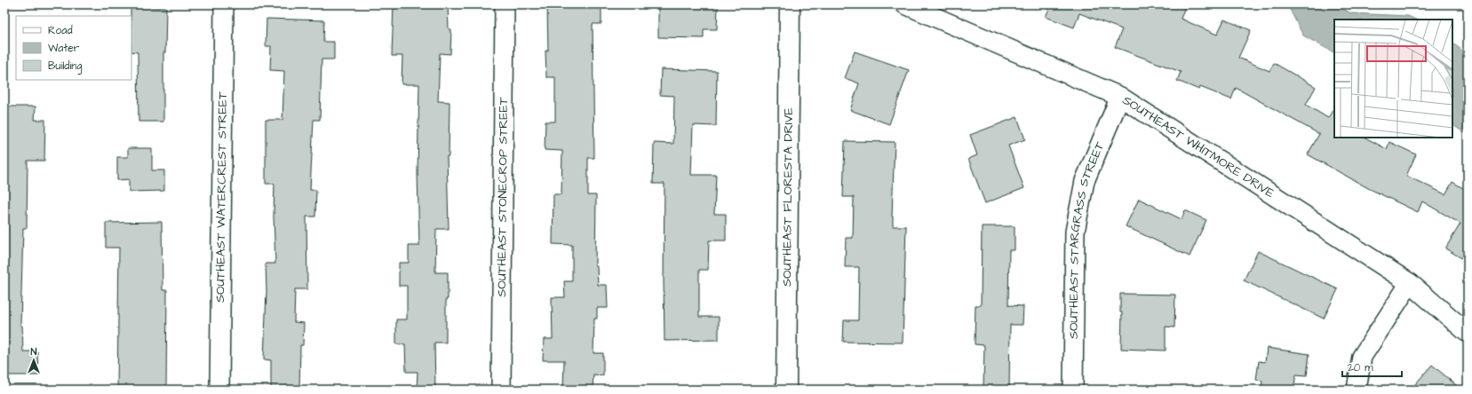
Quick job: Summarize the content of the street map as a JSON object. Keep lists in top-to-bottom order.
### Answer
{
  "streets": {
    "street": [
      "SOUTHEAST WHITMORE DRIVE",
      "SOUTHEAST WATERCREST STREET",
      "SOUTHEAST STONECROP STREET",
      "SOUTHEAST FLORESTA DRIVE",
      "SOUTHEAST STARGRASS STREET"
    ]
  },
  "crossings": [
    ["SOUTHEAST WHITMORE DRIVE", "SOUTHEAST STARGRASS STREET"]
  ],
  "legend": ["Road", "Water", "Building"],
  "scale_bar": "20 m",
  "north": "top"
}
